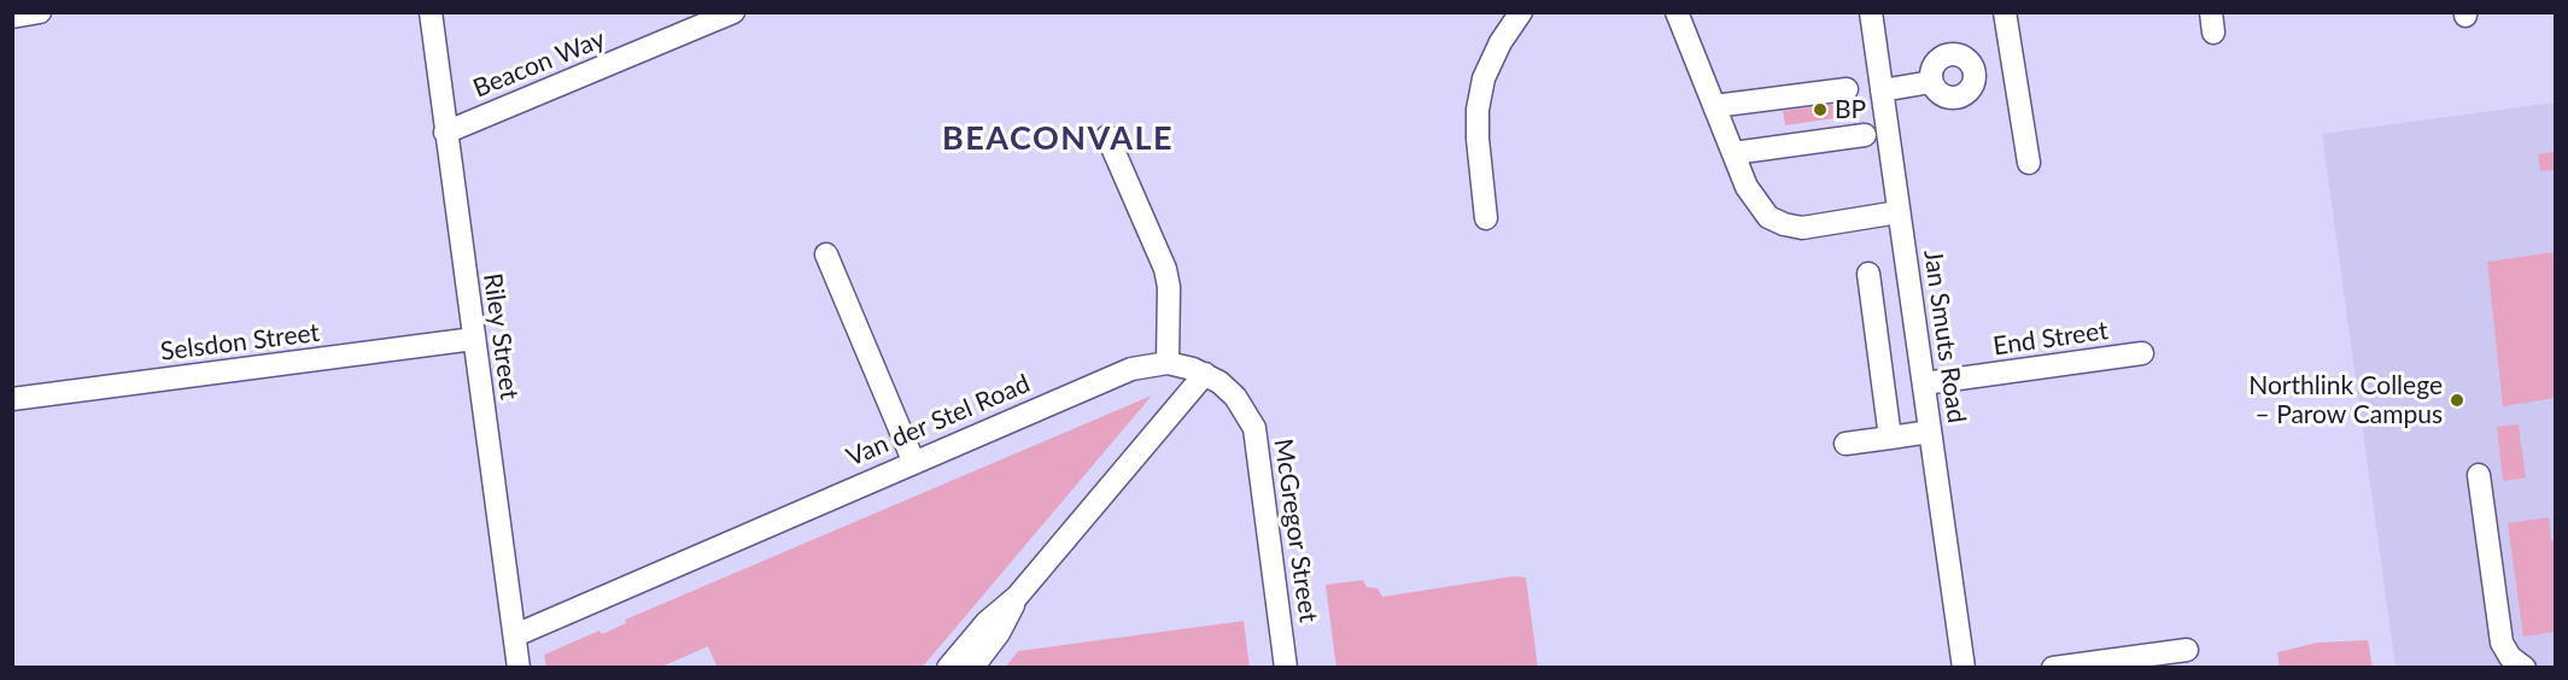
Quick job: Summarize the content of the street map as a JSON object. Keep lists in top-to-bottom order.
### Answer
{
  "streets": {
    "street": [
      "Beacon Way",
      "Riley Street",
      "Jan Smuts Road",
      "End Street",
      "Selsdon Street",
      "Van der Stel Road",
      "McGregor Street"
    ]
  },
  "crossings": [
    ["Beacon Way", "Riley Street"],
    ["Riley Street", "Selsdon Street"],
    ["Riley Street", "Van der Stel Road"],
    ["Jan Smuts Road", "End Street"],
    ["Van der Stel Road", "McGregor Street"]
  ],
  "districts": ["BEACONVALE"],
  "places": ["BP", "Northlink College – Parow Campus"]
}
